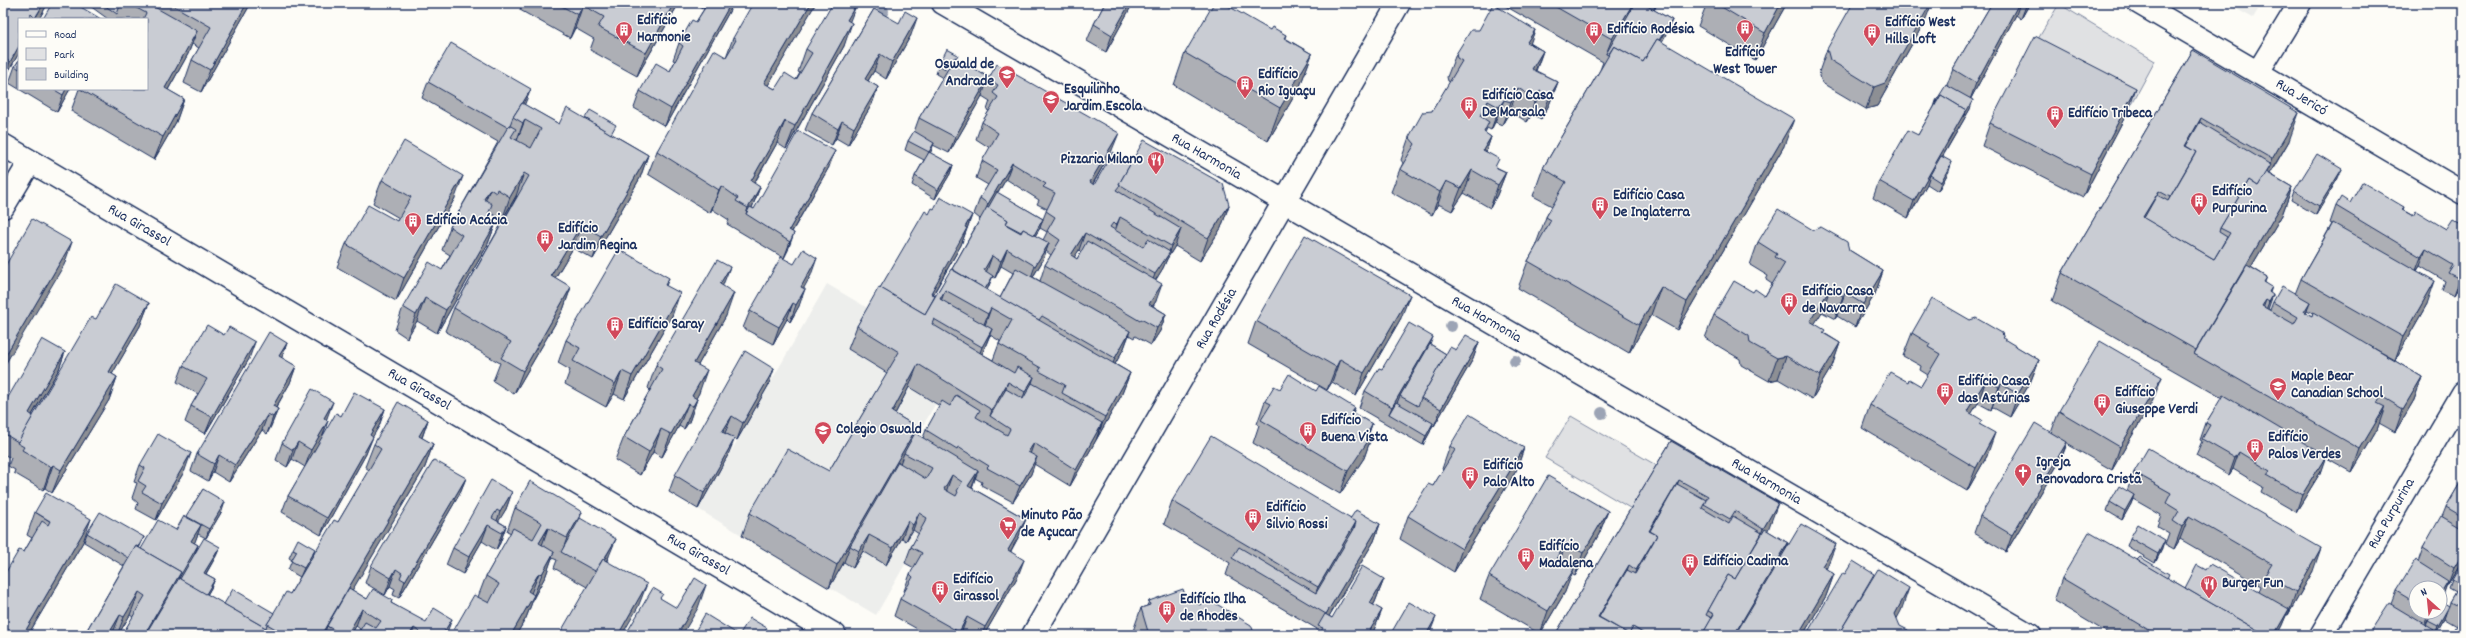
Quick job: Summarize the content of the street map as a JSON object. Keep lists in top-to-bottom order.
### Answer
{
  "streets": {
    "street": [
      "Rua Jericó",
      "Rua Harmonia",
      "Rua Girassol",
      "Rua Rodésia",
      "Rua Purpurina"
    ]
  },
  "crossings": [
    ["Rua Harmonia", "Rua Rodésia"]
  ],
  "places": {
    "building": [
      "Edifício West Tower",
      "Edifício Harmonie",
      "Edifício Rodésia",
      "Edifício West Hills Loft",
      "Edifício Rio Iguaçu",
      "Edifício Casa De Marsala",
      "Edifício Tribeca",
      "Edifício Purpurina",
      "Edifício Casa De Inglaterra",
      "Edifício Acácia",
      "Edifício Jardim Regina",
      "Edifício Casa de Navarra",
      "Edifício Saray",
      "Edifício Casa das Astúrias",
      "Edifício Giuseppe Verdi",
      "Edifício Buena Vista",
      "Edifício Palos Verdes",
      "Edifício Palo Alto",
      "Edifício Silvio Rossi",
      "Edifício Madalena",
      "Edifício Cadima",
      "Edifício Girassol",
      "Edifício Ilha de Rhodes"
    ],
    "school or university": [
      "Oswald de Andrade",
      "Esquilinho Jardim Escola",
      "Maple Bear Canadian School",
      "Colegio Oswald"
    ],
    "restaurant": ["Pizzaria Milano", "Burger Fun"],
    "church": ["Igreja Renovadora Cristã"],
    "supermarket": ["Minuto Pão de Açucar"]
  },
  "legend": ["Road", "Park", "Building"],
  "north": "top left"
}
